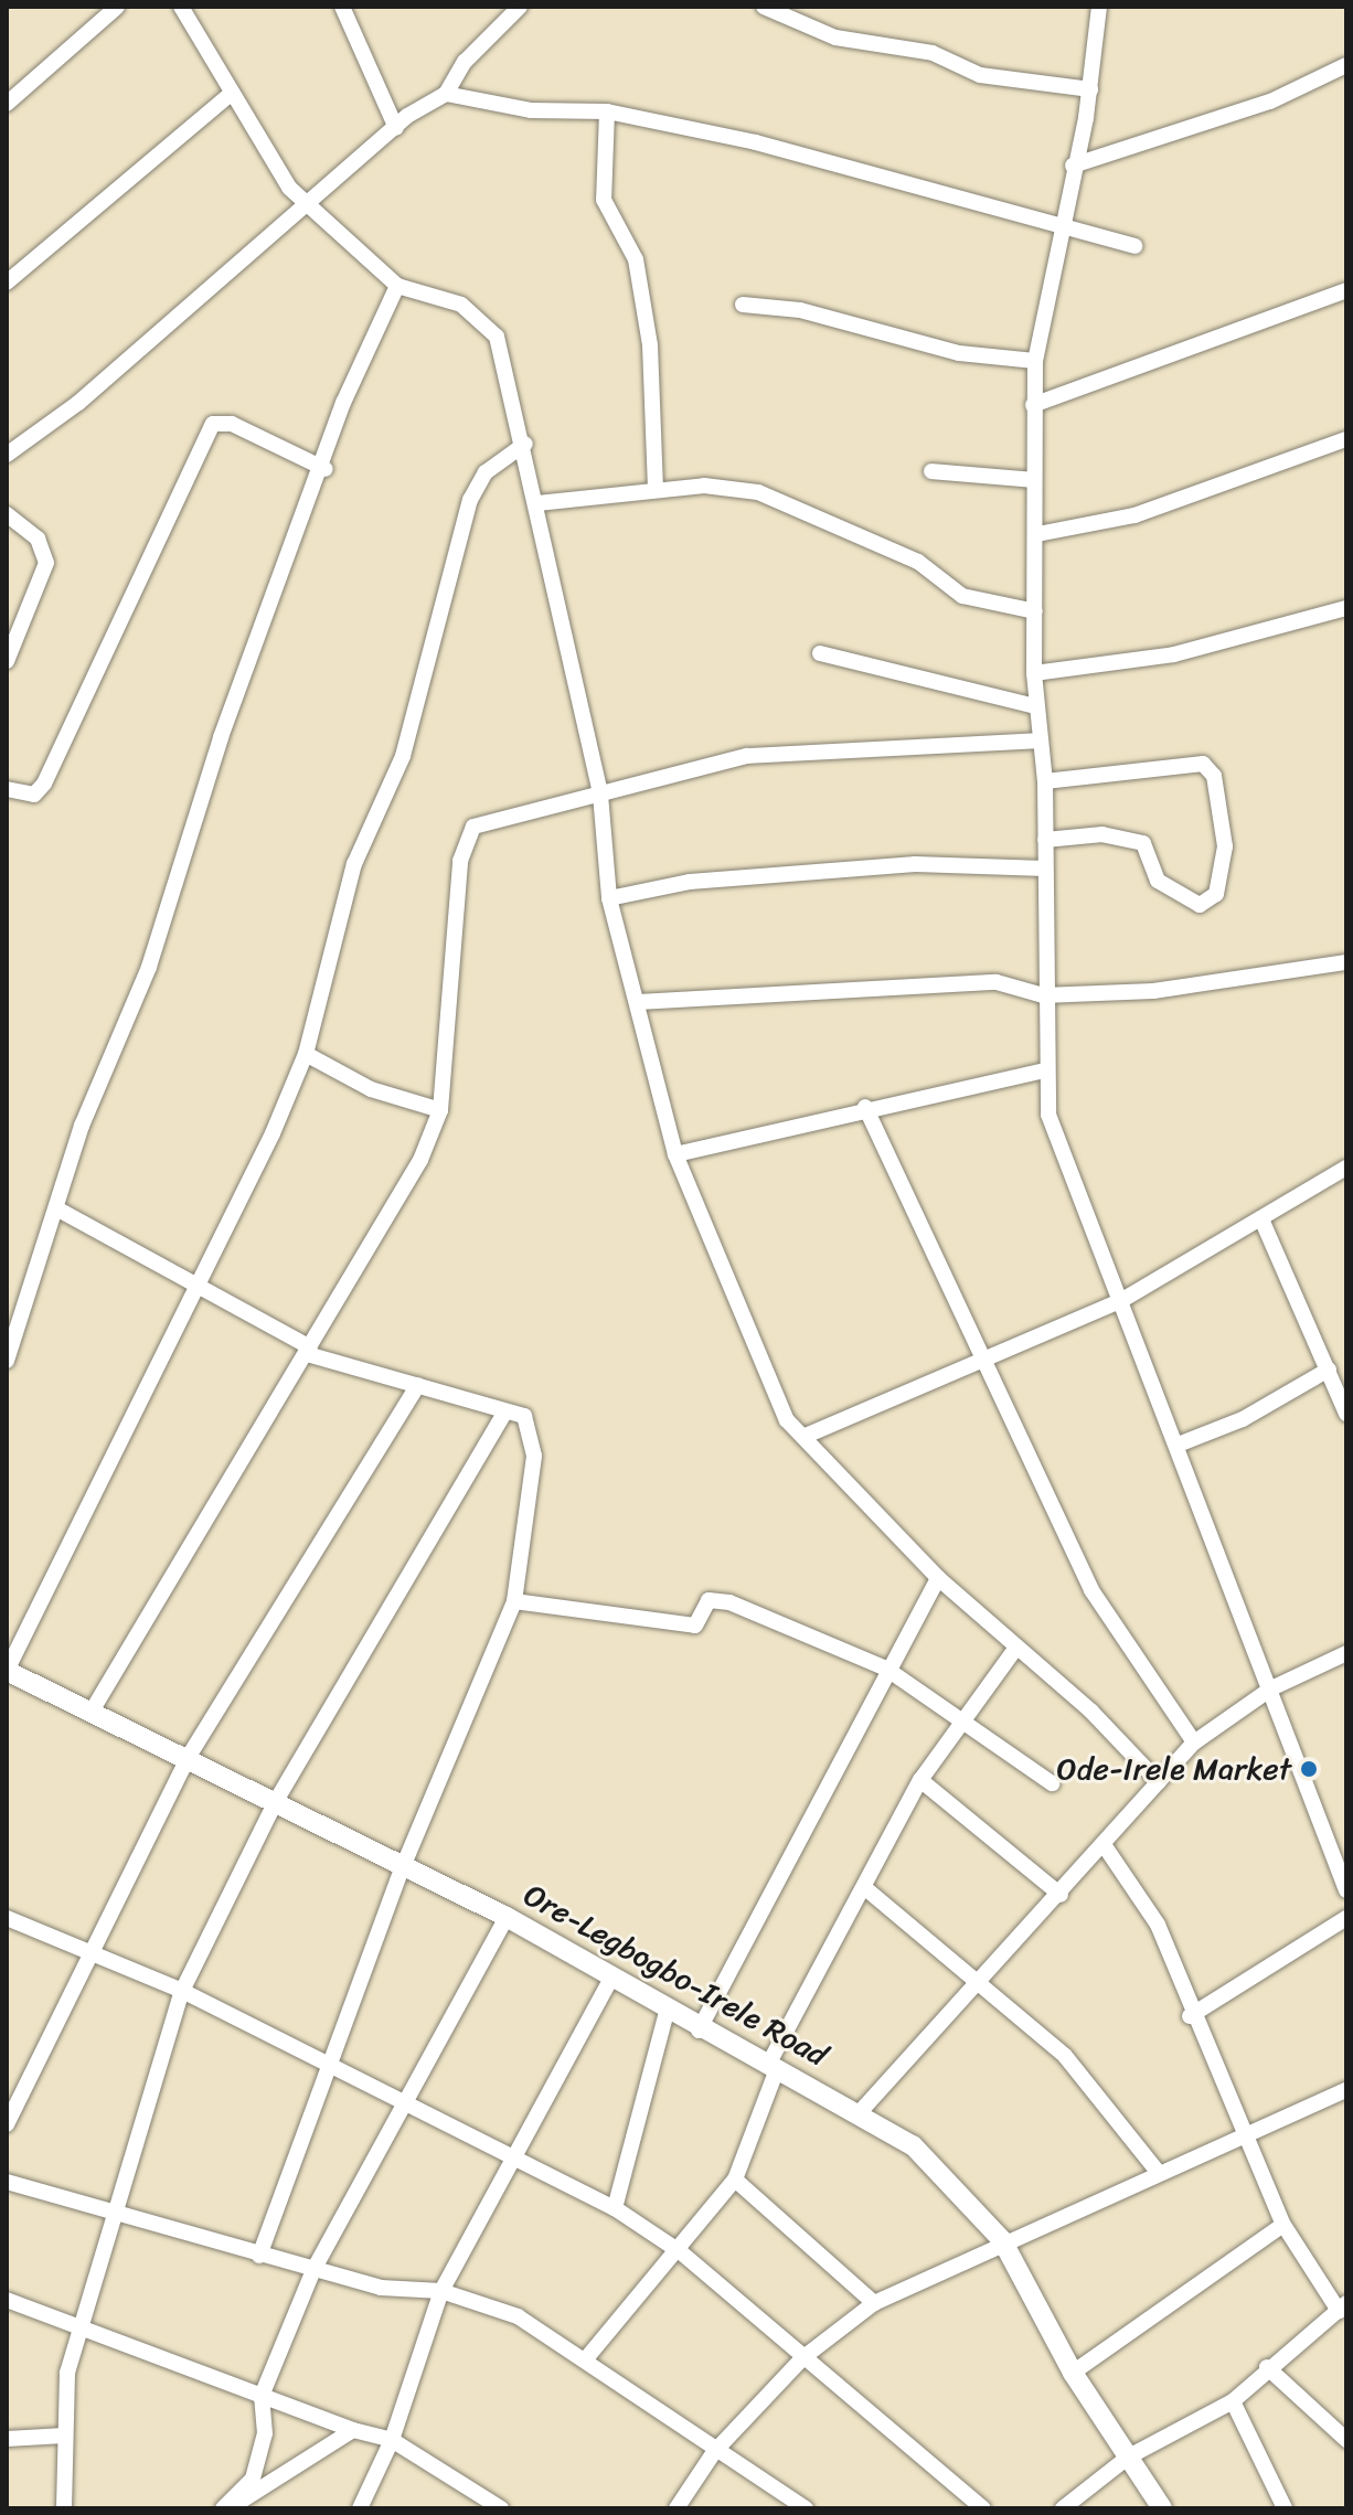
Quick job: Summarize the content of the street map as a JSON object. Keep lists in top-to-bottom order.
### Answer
{
  "streets": {
    "main road": ["Ore-Legbogbo-Irele Road"]
  },
  "places": ["Ode-Irele Market"]
}
